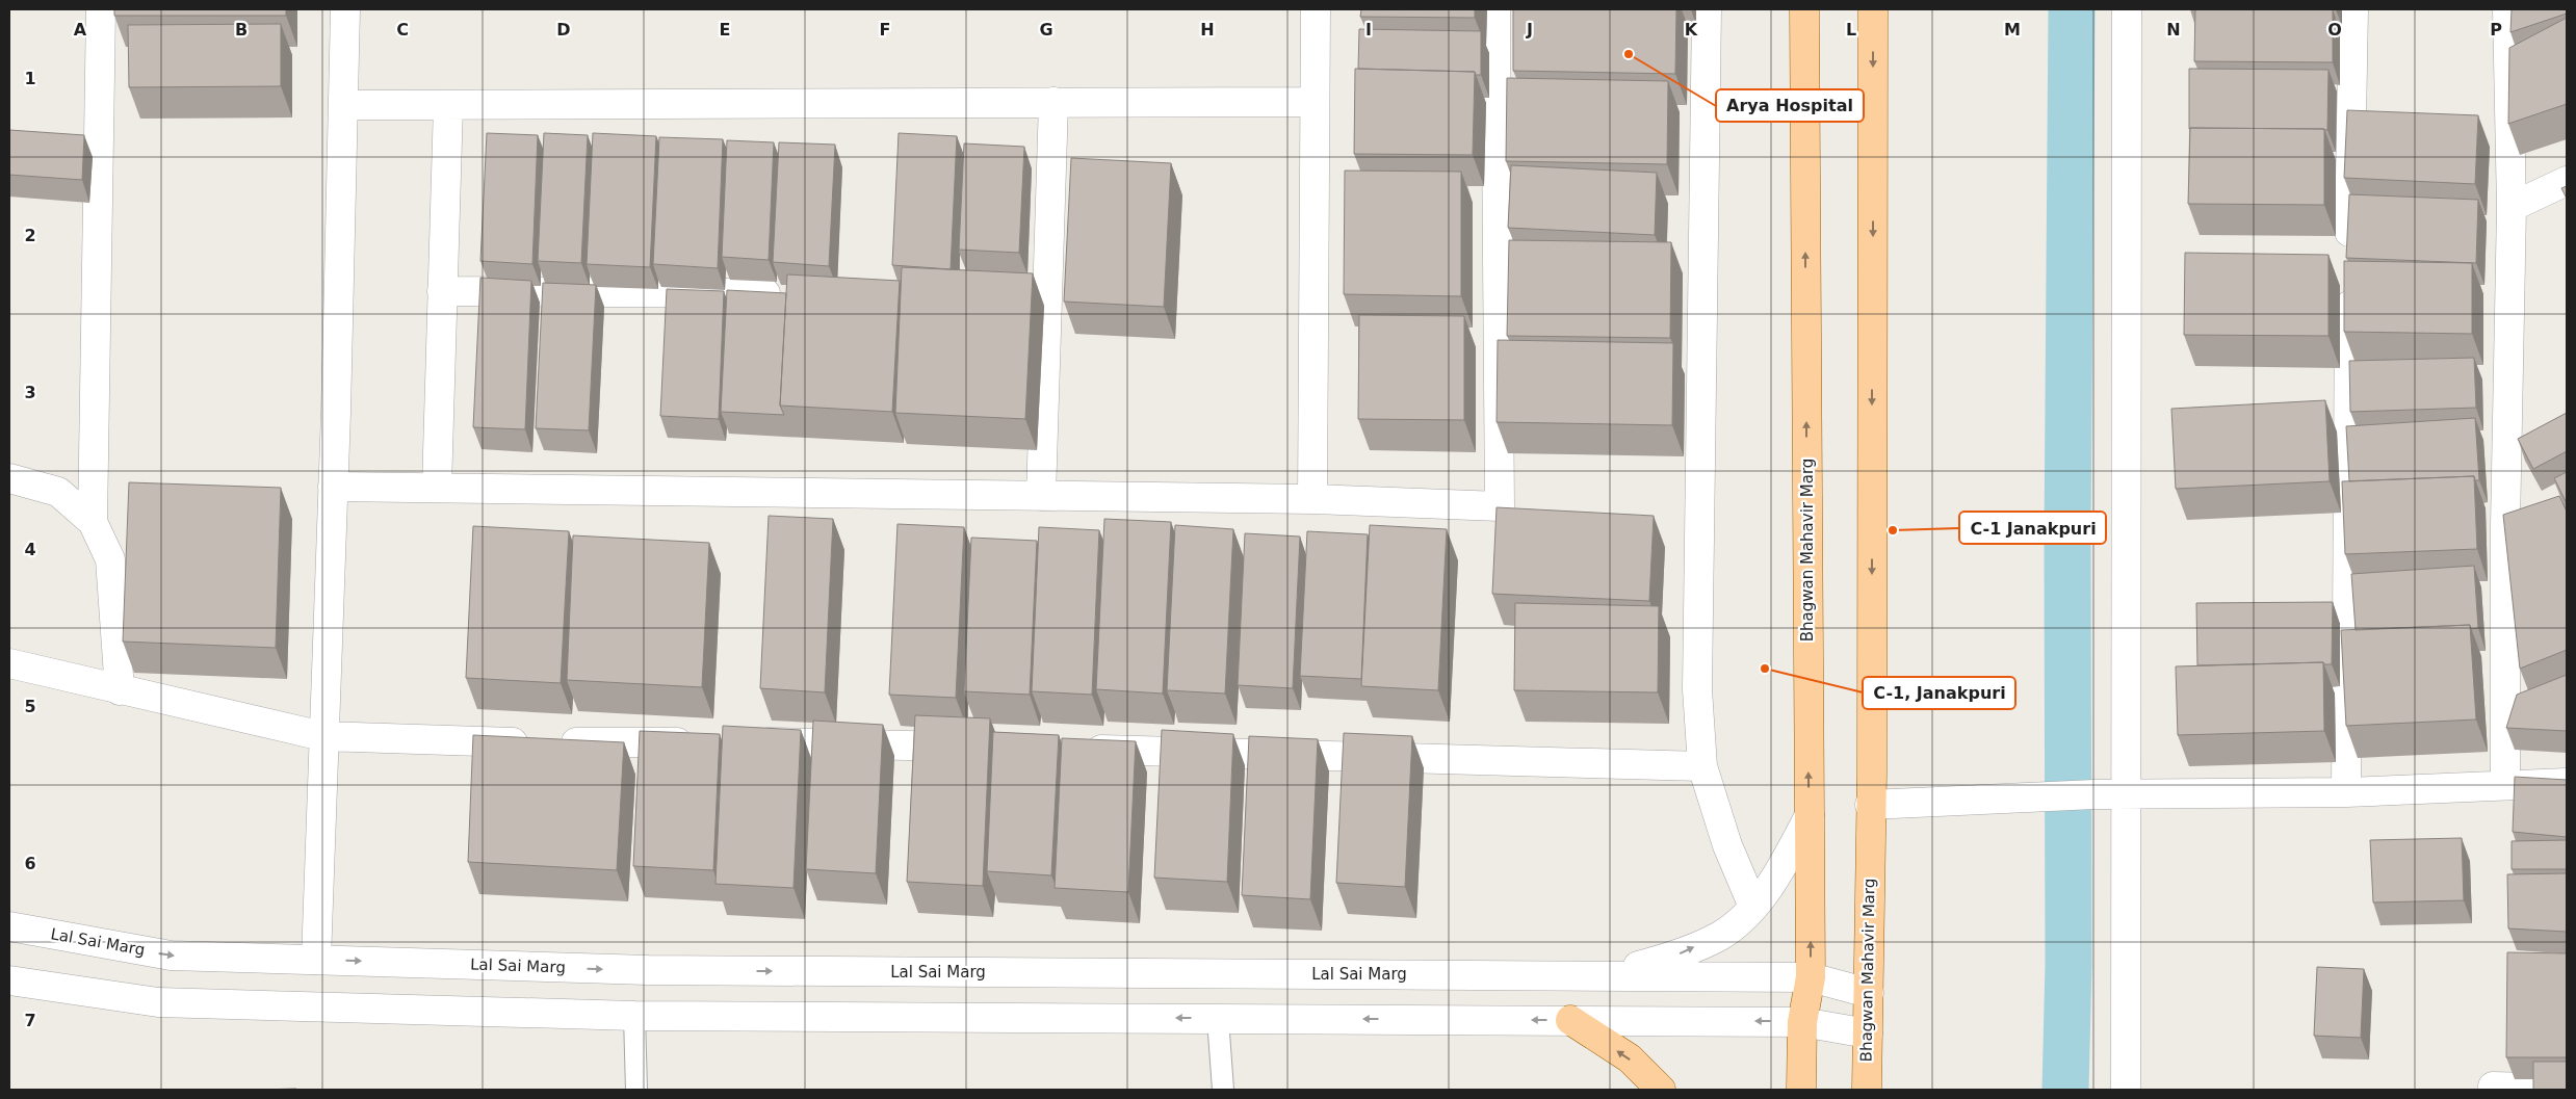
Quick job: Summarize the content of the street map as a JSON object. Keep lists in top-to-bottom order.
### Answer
{
  "streets": {
    "main road": ["Bhagwan Mahavir Marg"],
    "street": ["Lal Sai Marg"]
  },
  "crossings": [
    ["Bhagwan Mahavir Marg", "Lal Sai Marg"]
  ],
  "places": ["Arya Hospital", "C-1 Janakpuri", "C-1, Janakpuri"],
  "grid": {
    "columns": [
      "A",
      "B",
      "C",
      "D",
      "E",
      "F",
      "G",
      "H",
      "I",
      "J",
      "K",
      "L",
      "M",
      "N",
      "O",
      "P"
    ],
    "rows": [
      "1",
      "2",
      "3",
      "4",
      "5",
      "6",
      "7"
    ]
  }
}
